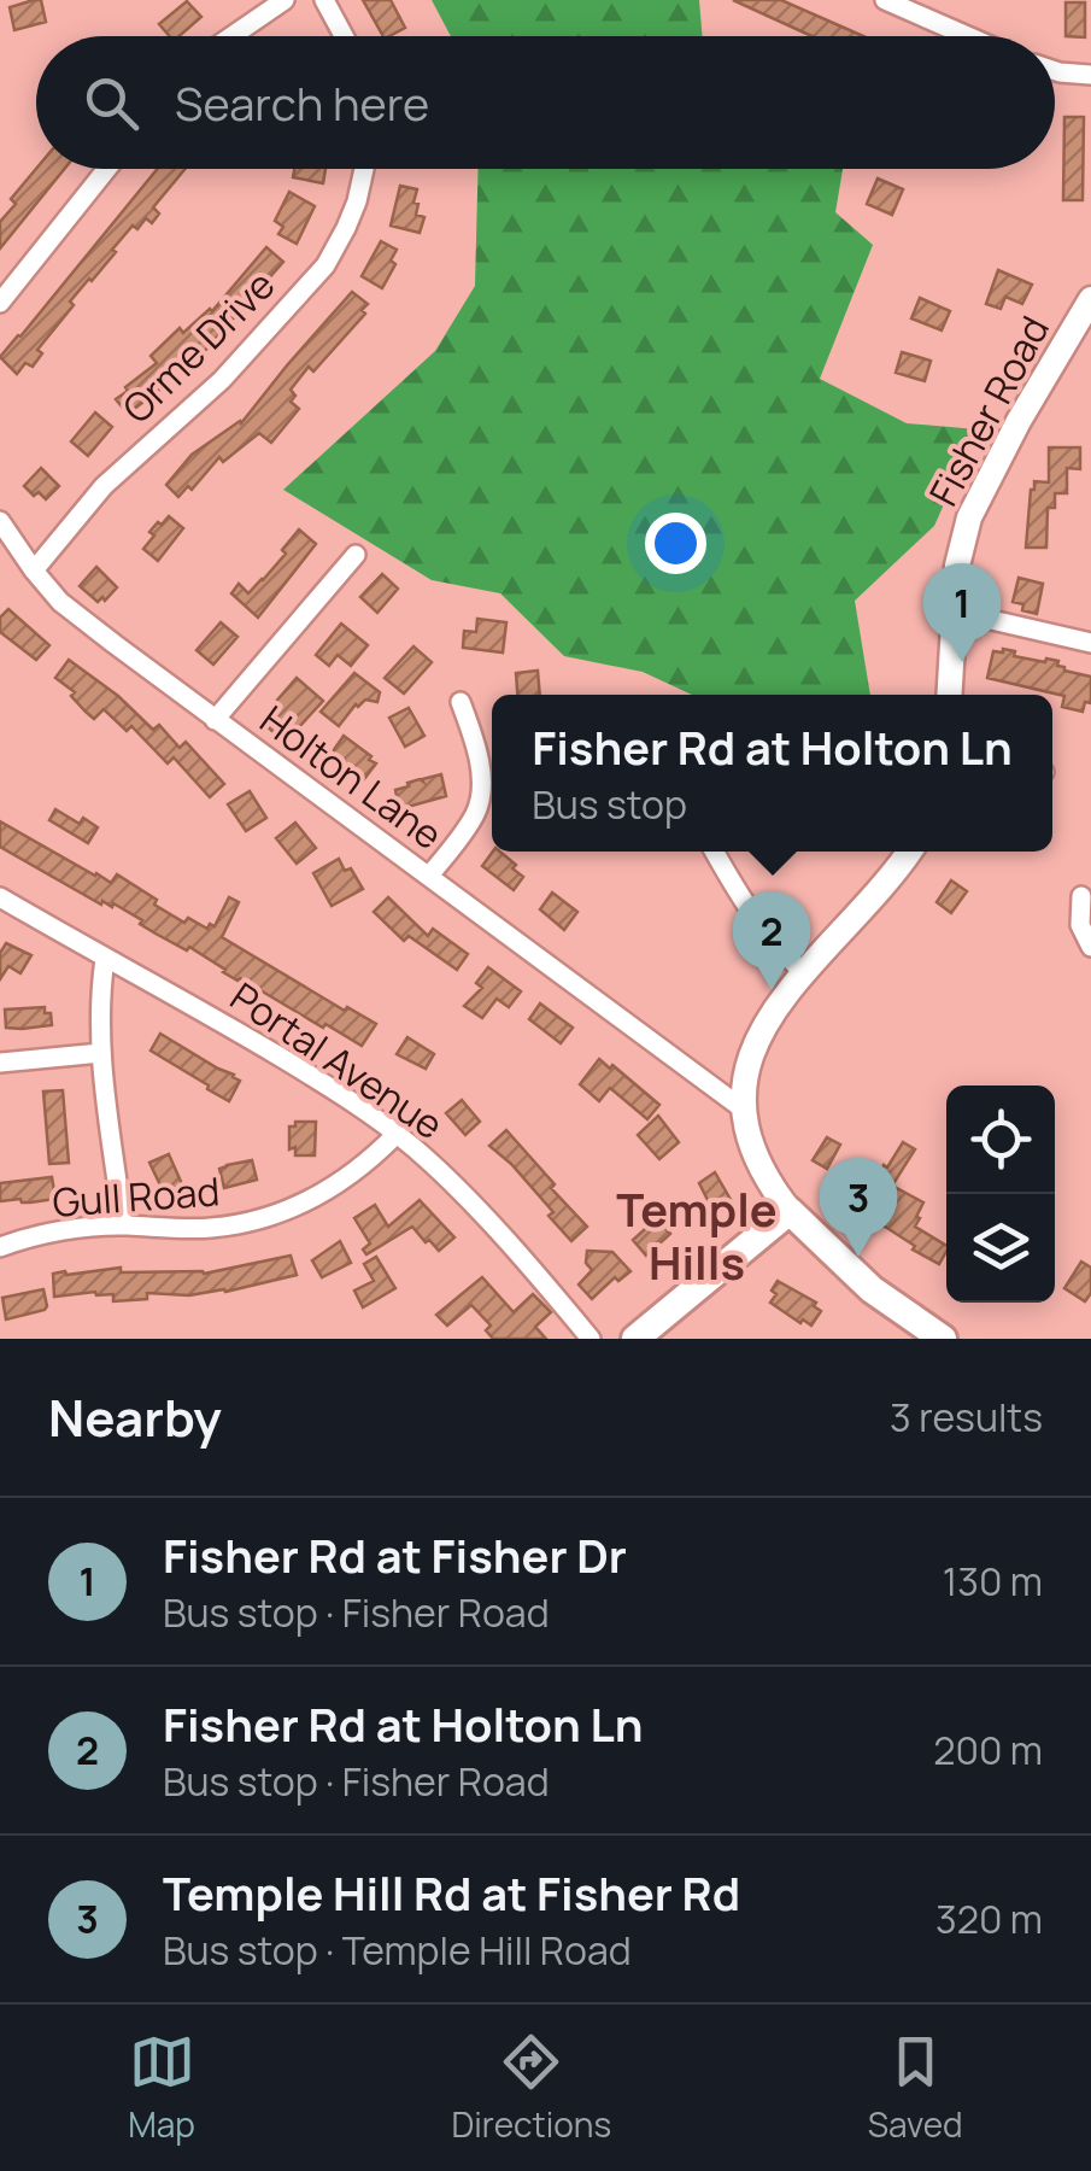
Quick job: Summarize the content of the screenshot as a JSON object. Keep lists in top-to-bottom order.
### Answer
{
  "streets": {
    "street": [
      "Orme Drive",
      "Fisher Road",
      "Holton Lane",
      "Portal Avenue",
      "Gull Road"
    ]
  },
  "crossings": [
    ["Orme Drive", "Holton Lane"],
    ["Portal Avenue", "Gull Road"]
  ],
  "districts": ["Temple Hills"],
  "page": {
    "search": "Search here",
    "pins": ["1", "2", "3"],
    "popup": ["Fisher Rd at Holton Ln", "Bus stop"],
    "heading": ["Nearby", "3 results"],
    "list": [
      {
        "mark": "1",
        "name": "Fisher Rd at Fisher Dr",
        "note": "Bus stop · Fisher Road",
        "value": "130 m"
      },
      {
        "mark": "2",
        "name": "Fisher Rd at Holton Ln",
        "note": "Bus stop · Fisher Road",
        "value": "200 m"
      },
      {
        "mark": "3",
        "name": "Temple Hill Rd at Fisher Rd",
        "note": "Bus stop · Temple Hill Road",
        "value": "320 m"
      }
    ],
    "nav": ["Map", "Directions", "Saved"]
  }
}
